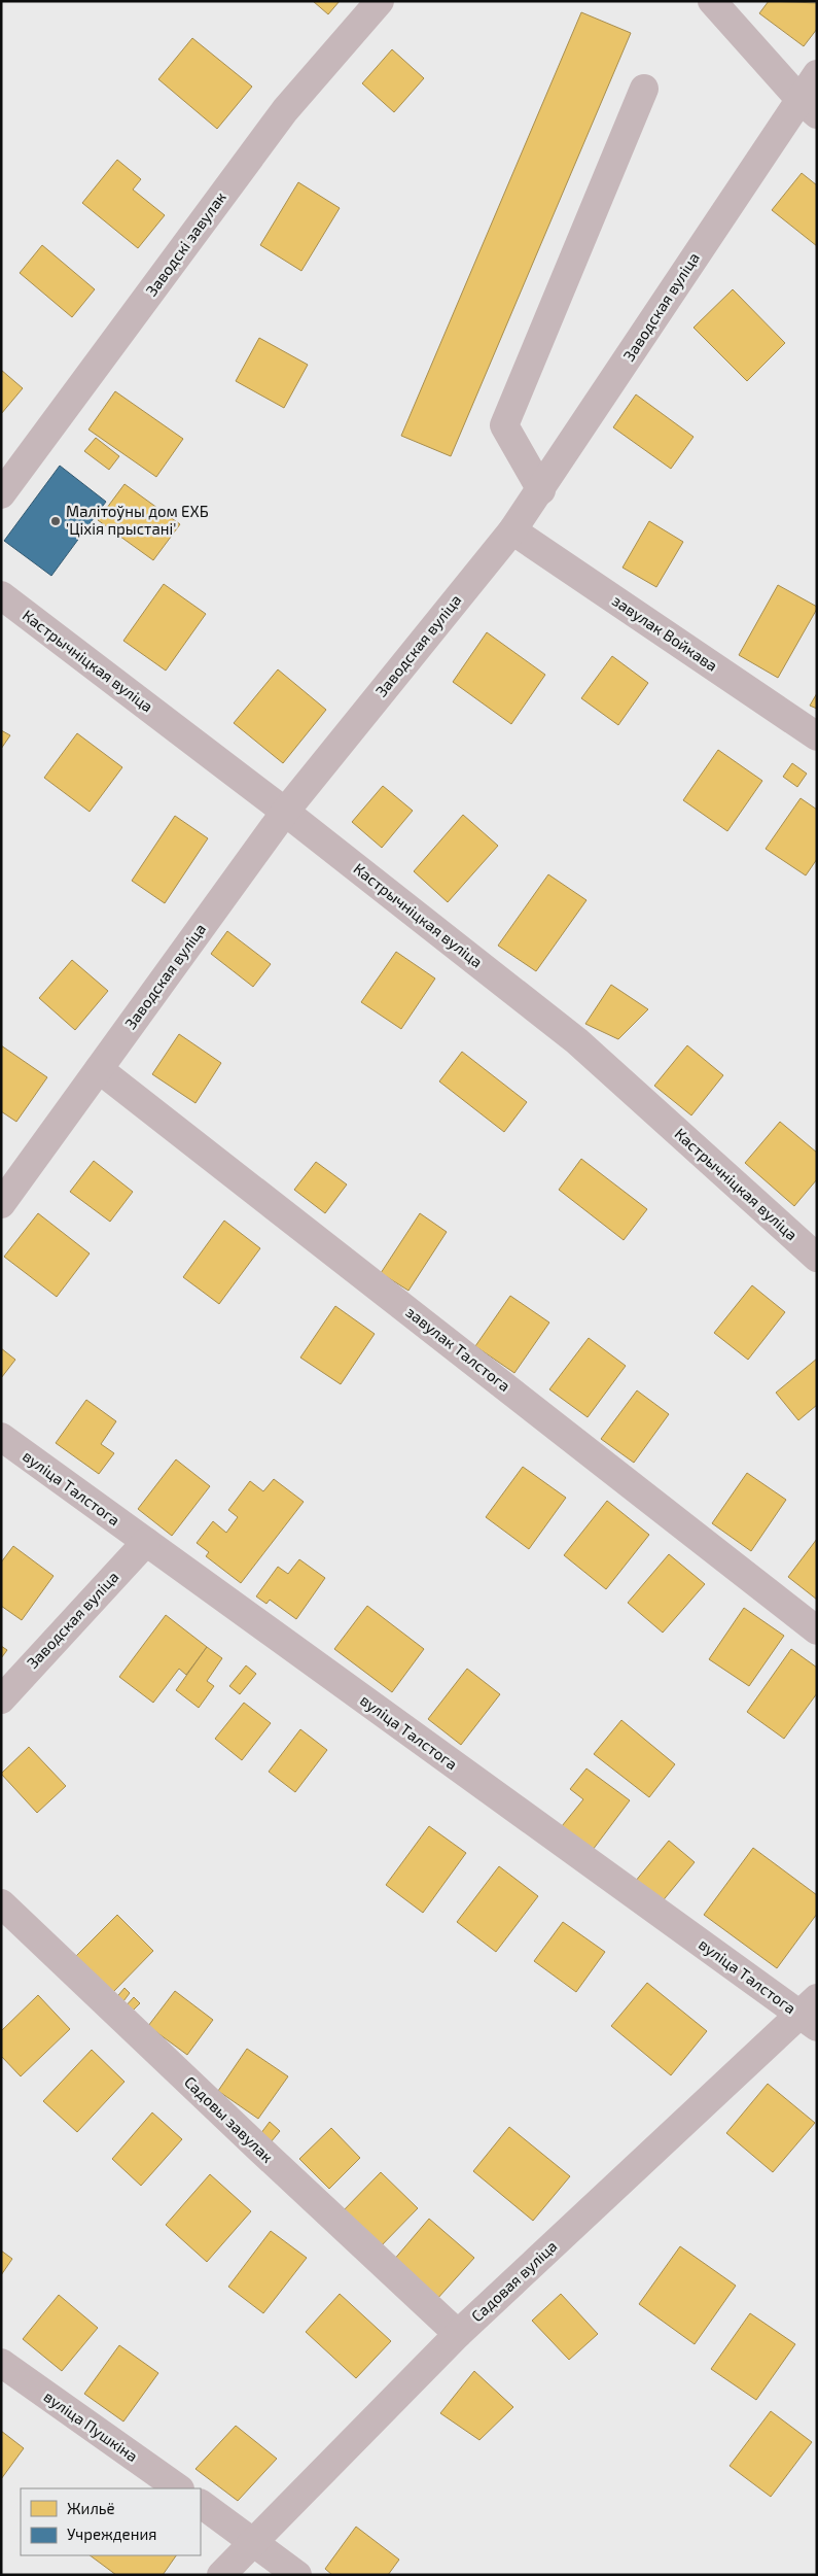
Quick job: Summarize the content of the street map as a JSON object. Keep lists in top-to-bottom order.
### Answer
{
  "streets": {
    "street": [
      "Заводскі завулак",
      "Заводская вуліца",
      "завулак Войкава",
      "Кастрычніцкая вуліца",
      "завулак Талстога",
      "вуліца Талстога",
      "Садовы завулак",
      "Садовая вуліца",
      "вуліца Пушкіна"
    ]
  },
  "crossings": [
    ["Заводская вуліца", "завулак Войкава"],
    ["Заводская вуліца", "Кастрычніцкая вуліца"],
    ["Заводская вуліца", "завулак Талстога"],
    ["Заводская вуліца", "вуліца Талстога"],
    ["вуліца Талстога", "Садовая вуліца"],
    ["Садовы завулак", "Садовая вуліца"]
  ],
  "places": ["Малітоўны дом ЕХБ 'Ціхія прыстані'"],
  "legend": ["Жильё", "Учреждения"]
}
